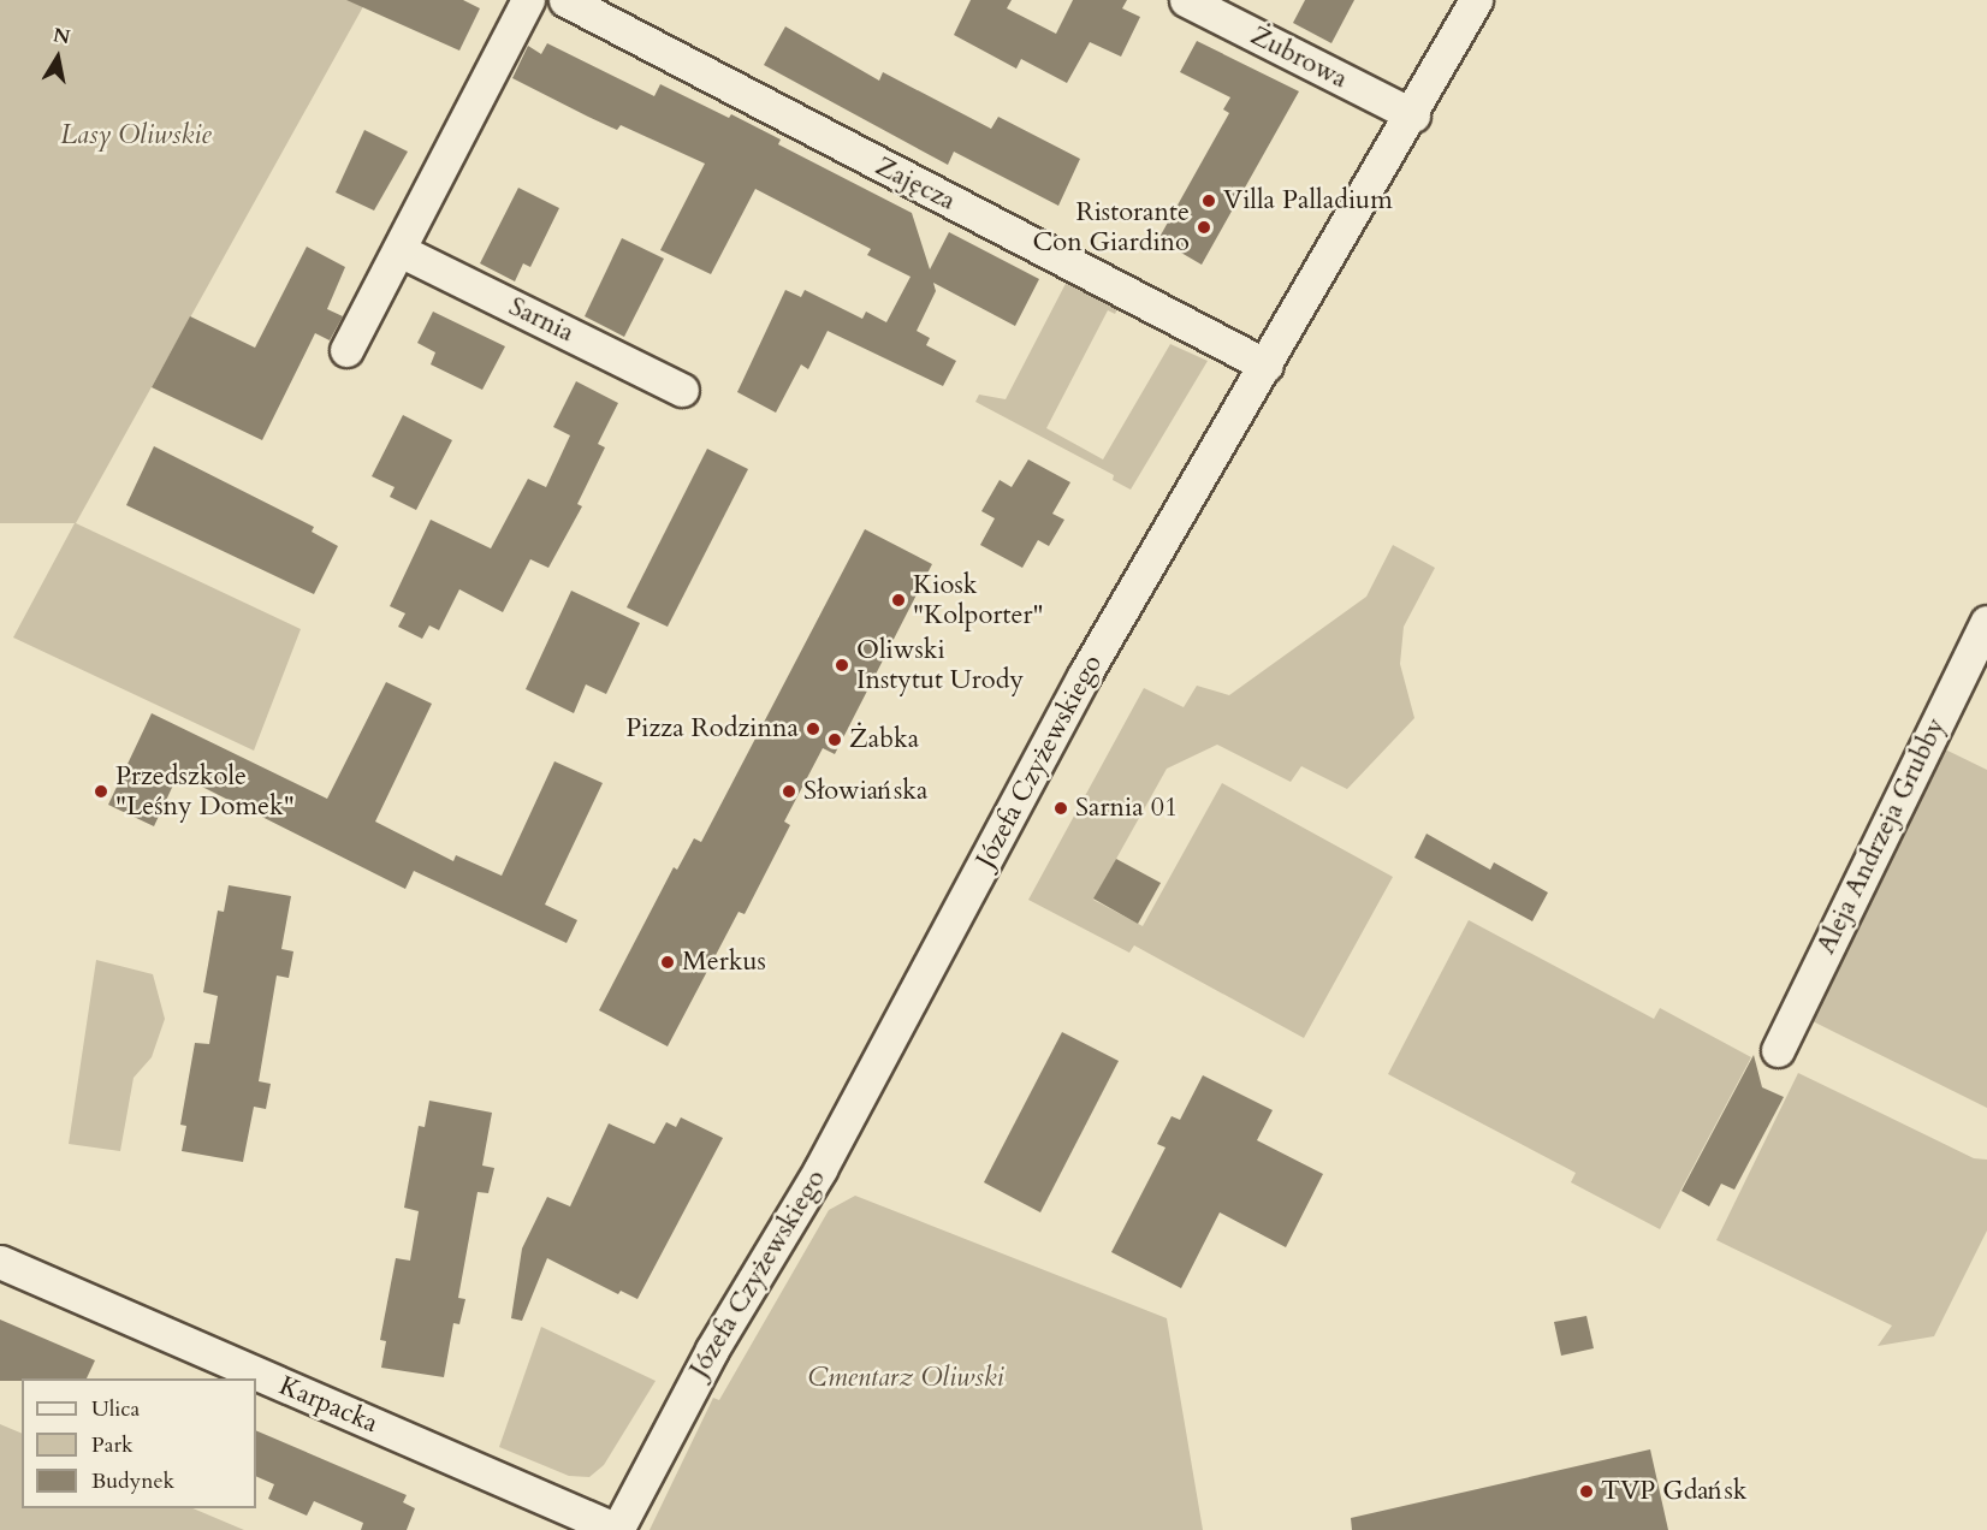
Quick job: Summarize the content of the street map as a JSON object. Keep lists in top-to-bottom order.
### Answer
{
  "streets": {
    "street": [
      "Żubrowa",
      "Zajęcza",
      "Sarnia",
      "Józefa Czyżewskiego",
      "Aleja Andrzeja Grubby",
      "Karpacka"
    ]
  },
  "crossings": [
    ["Żubrowa", "Józefa Czyżewskiego"],
    ["Zajęcza", "Józefa Czyżewskiego"],
    ["Józefa Czyżewskiego", "Karpacka"]
  ],
  "parks": ["Lasy Oliwskie", "Cmentarz Oliwski"],
  "places": [
    "Villa Palladium",
    "Ristorante Con Giardino",
    "Kiosk \"Kolporter\"",
    "Oliwski Instytut Urody",
    "Pizza Rodzinna",
    "Żabka",
    "Przedszkole \"Leśny Domek\"",
    "Słowiańska",
    "Sarnia 01",
    "Merkus",
    "TVP Gdańsk"
  ],
  "legend": ["Ulica", "Park", "Budynek"],
  "north": "top"
}
